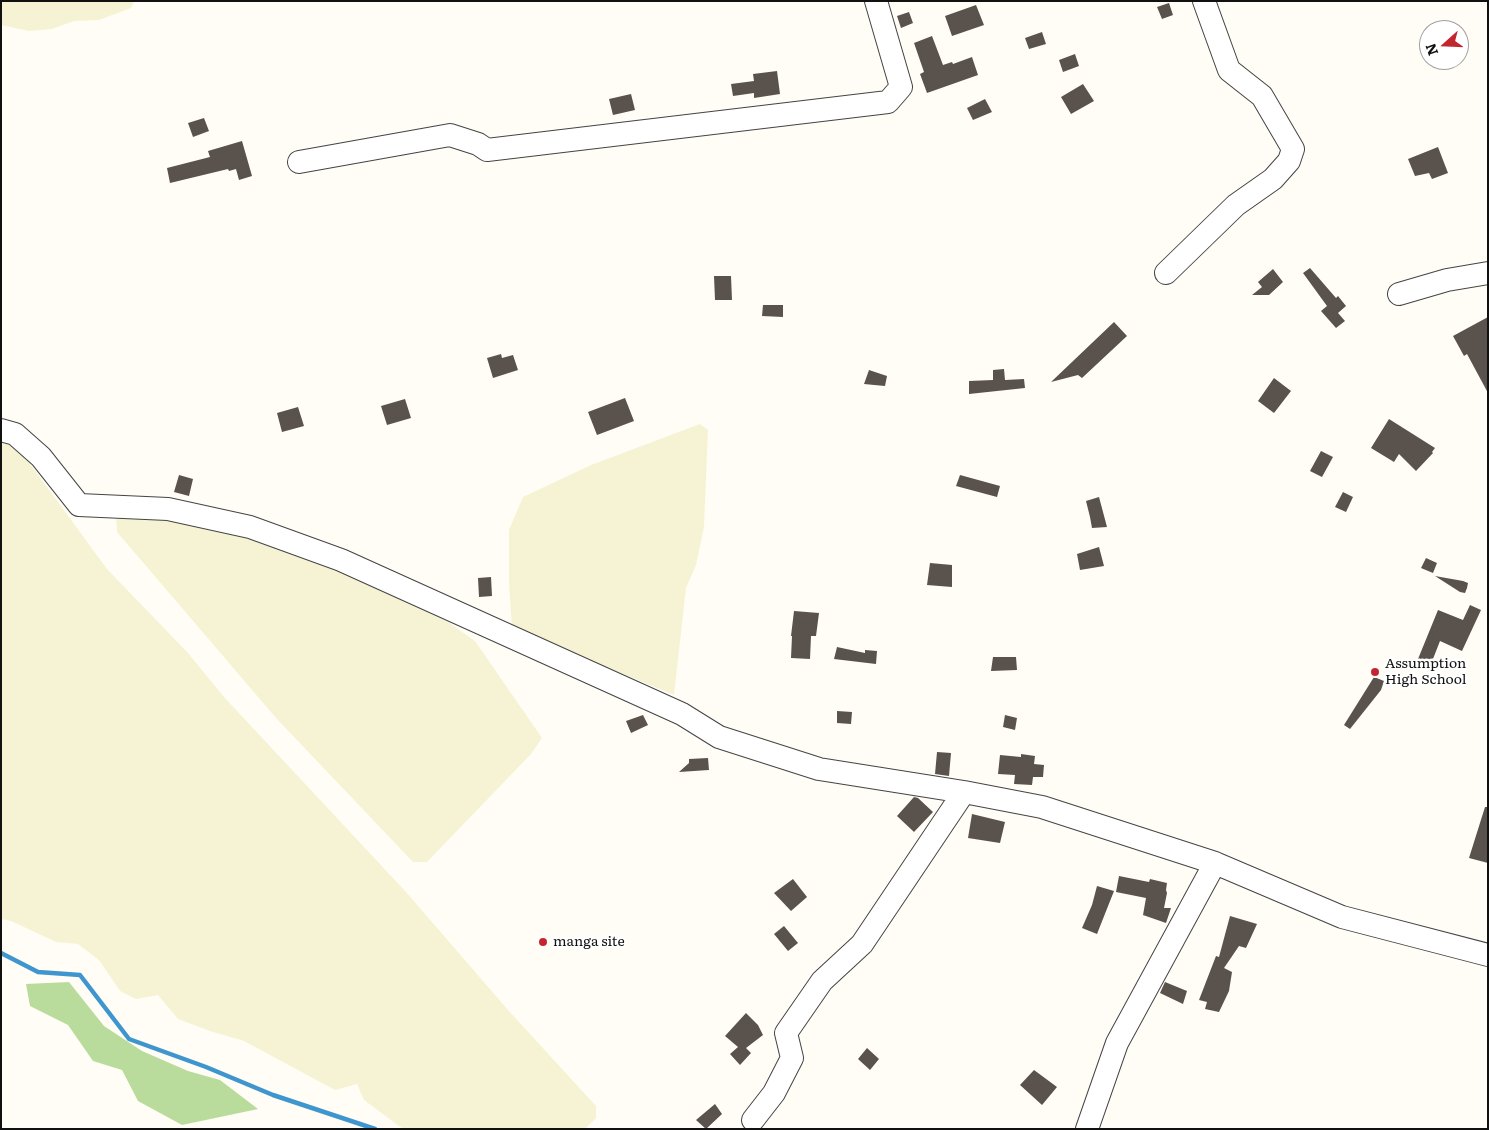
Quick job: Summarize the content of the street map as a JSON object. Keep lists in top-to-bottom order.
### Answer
{
  "places": ["Assumption High School", "manga site"],
  "north": "left"
}
